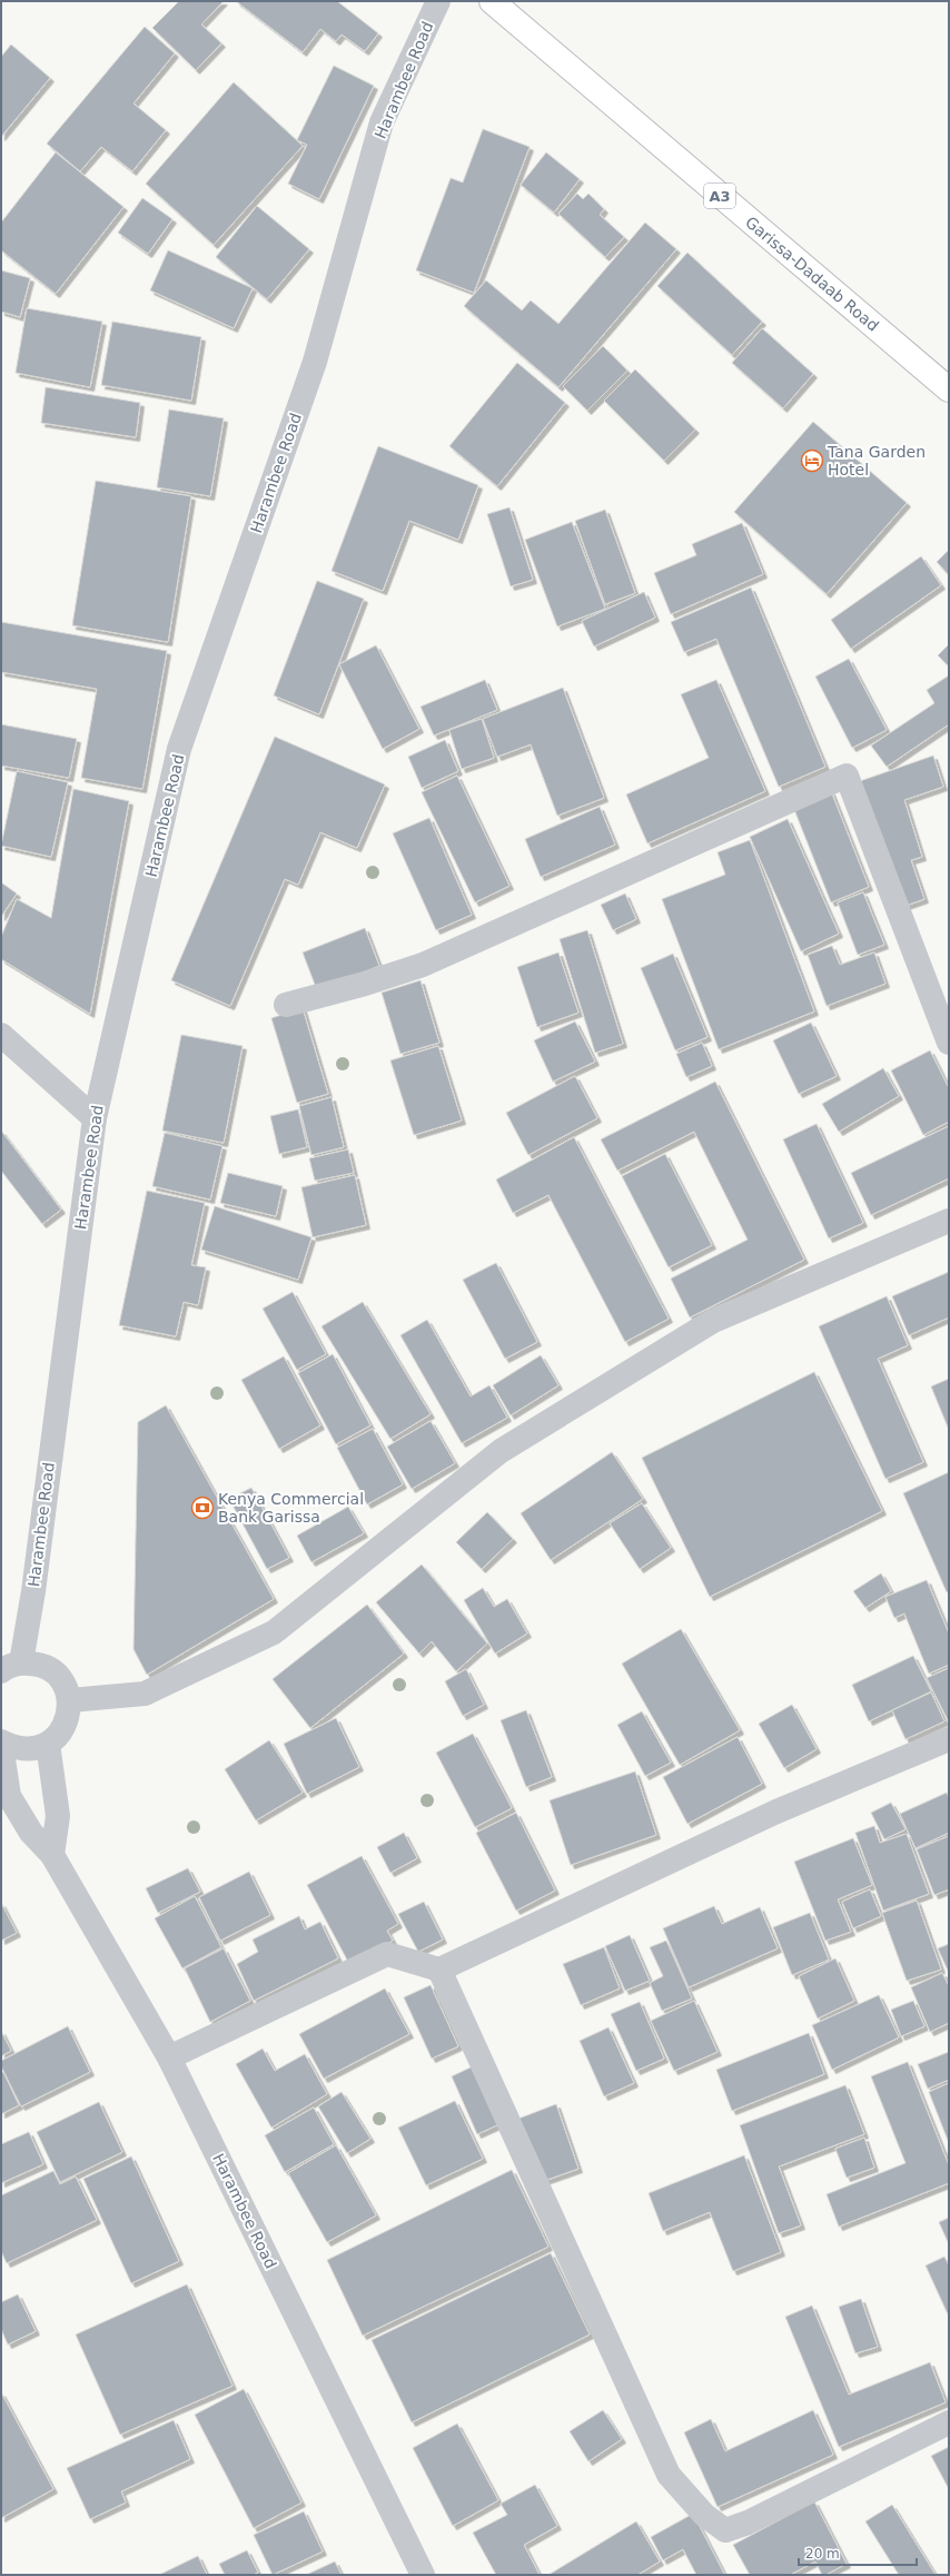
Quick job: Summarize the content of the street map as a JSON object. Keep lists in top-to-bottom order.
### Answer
{
  "streets": {
    "highway": ["A3", "Garissa-Dadaab Road"],
    "street": ["Harambee Road"]
  },
  "places": {
    "hotel": ["Tana Garden Hotel"],
    "bank": ["Kenya Commercial Bank Garissa"]
  },
  "scale_bar": "20 m"
}
